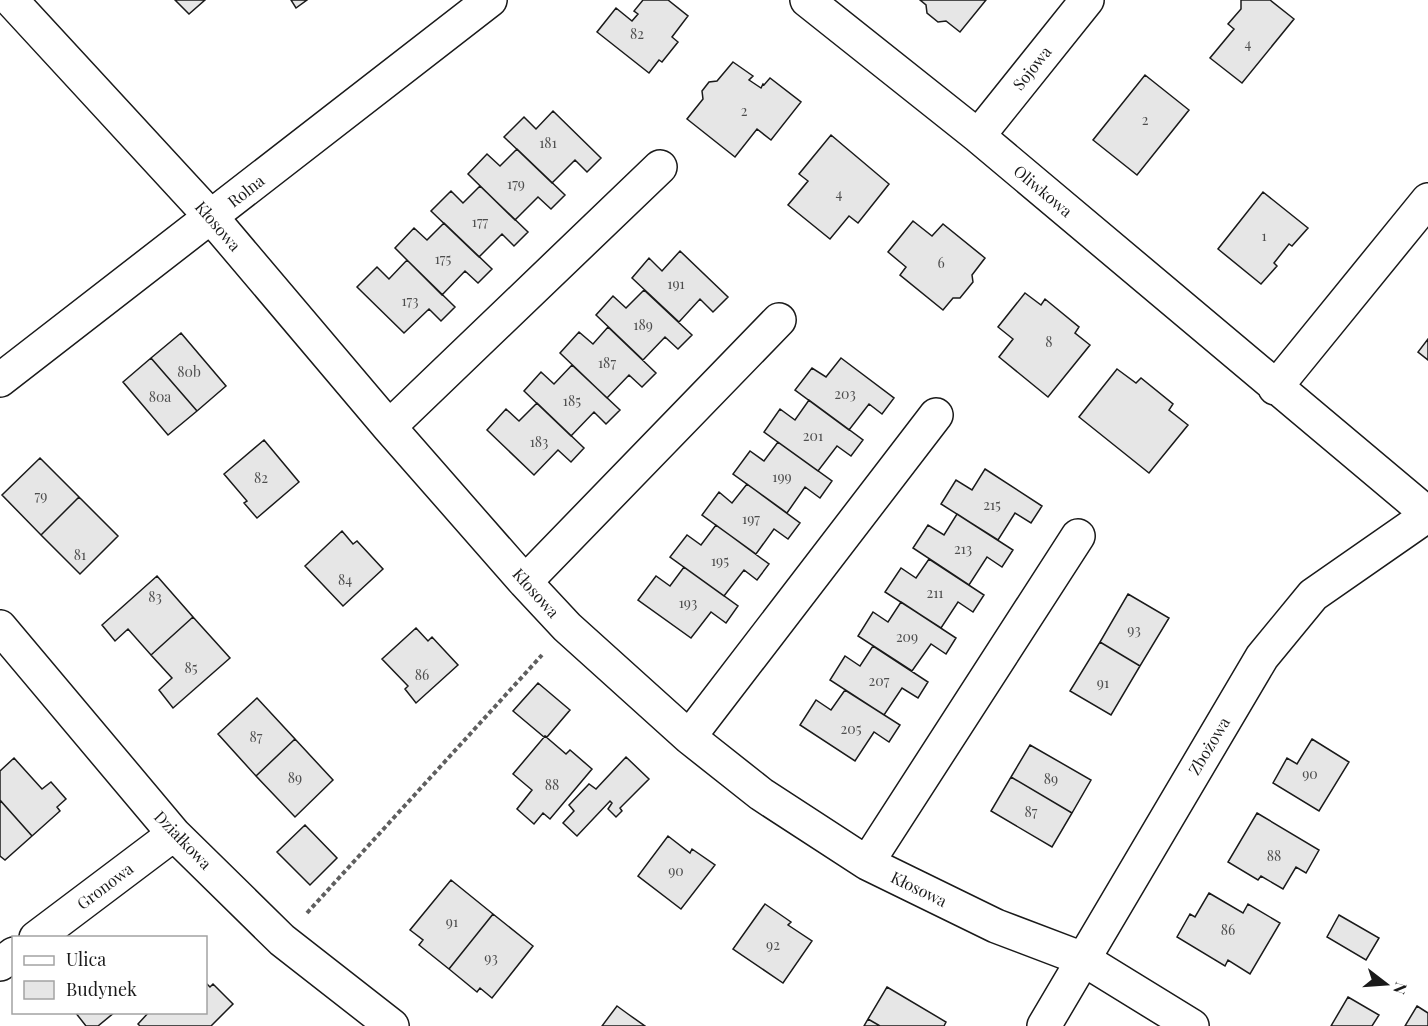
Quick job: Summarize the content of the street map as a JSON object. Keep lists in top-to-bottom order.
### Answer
{
  "streets": {
    "street": [
      "Sojowa",
      "Rolna",
      "Oliwkowa",
      "Kłosowa",
      "Zbożowa",
      "Działkowa",
      "Gronowa"
    ]
  },
  "crossings": [
    ["Sojowa", "Oliwkowa"],
    ["Rolna", "Kłosowa"],
    ["Oliwkowa", "Zbożowa"],
    ["Kłosowa", "Zbożowa"],
    ["Działkowa", "Gronowa"]
  ],
  "house_numbers": [
    "82",
    "4",
    "2",
    "2",
    "181",
    "179",
    "4",
    "177",
    "1",
    "175",
    "6",
    "191",
    "173",
    "189",
    "8",
    "187",
    "80b",
    "203",
    "80a",
    "185",
    "201",
    "183",
    "199",
    "82",
    "79",
    "215",
    "197",
    "213",
    "81",
    "195",
    "84",
    "211",
    "83",
    "193",
    "93",
    "209",
    "85",
    "86",
    "207",
    "91",
    "205",
    "87",
    "90",
    "89",
    "89",
    "88",
    "87",
    "88",
    "90",
    "91",
    "86",
    "92",
    "93"
  ],
  "legend": ["Ulica", "Budynek"],
  "north": "right"
}
